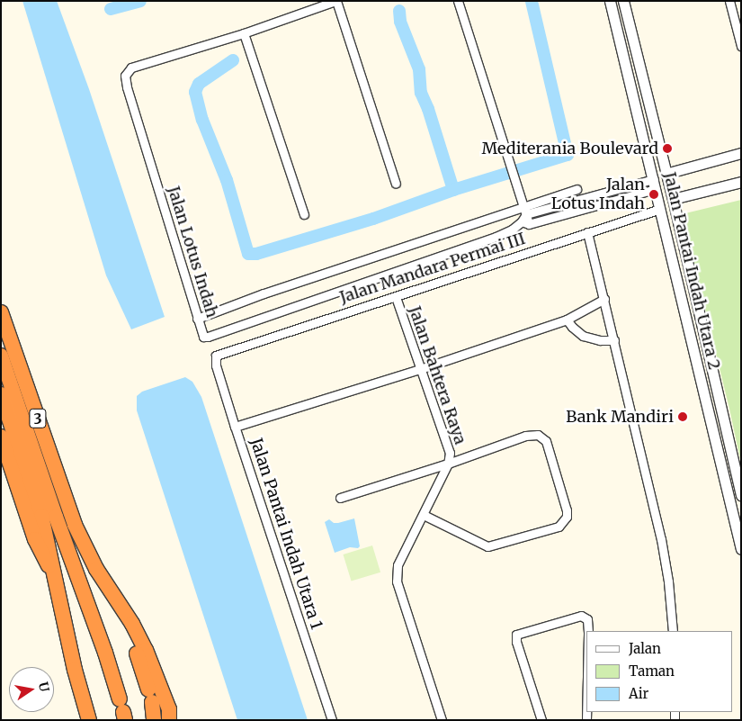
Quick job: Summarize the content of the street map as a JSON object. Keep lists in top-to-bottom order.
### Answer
{
  "streets": {
    "highway": ["3"],
    "street": [
      "Jalan Lotus Indah",
      "Jalan Mandara Permai III",
      "Jalan Pantai Indah Utara 2",
      "Jalan Bahtera Raya",
      "Jalan Pantai Indah Utara 1"
    ]
  },
  "crossings": [
    ["Jalan Lotus Indah", "Jalan Pantai Indah Utara 2"],
    ["Jalan Mandara Permai III", "Jalan Pantai Indah Utara 2"],
    ["Jalan Mandara Permai III", "Jalan Bahtera Raya"],
    ["Jalan Mandara Permai III", "Jalan Pantai Indah Utara 1"]
  ],
  "places": ["Mediterania Boulevard", "Jalan Lotus Indah", "Bank Mandiri"],
  "legend": ["Jalan", "Taman", "Air"],
  "north": "right"
}
